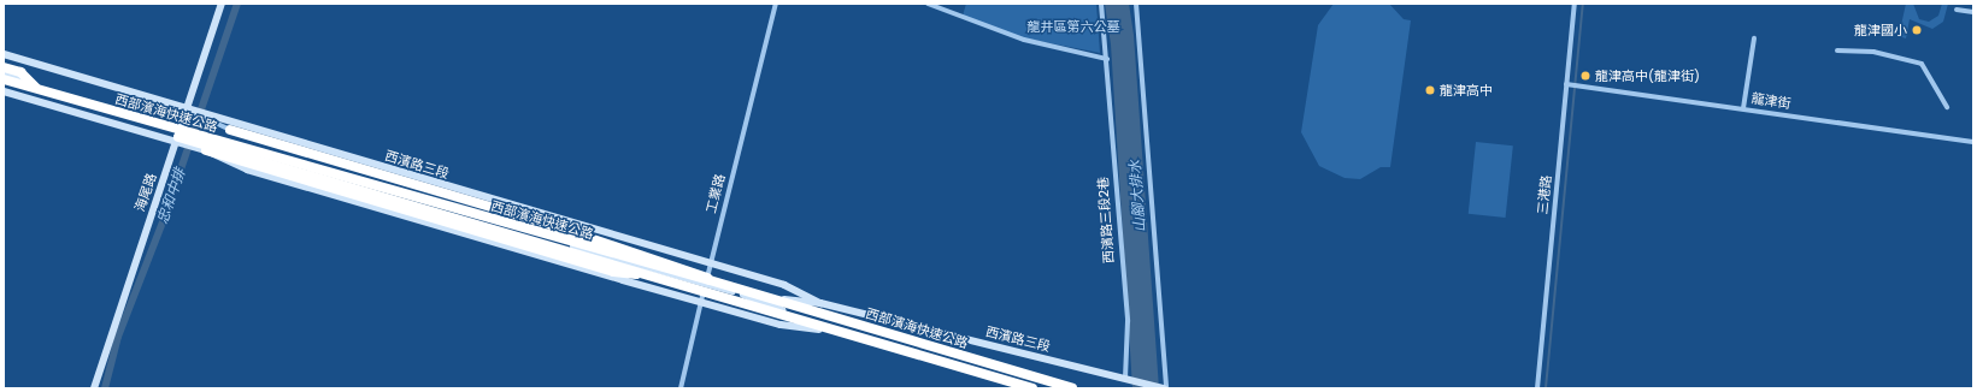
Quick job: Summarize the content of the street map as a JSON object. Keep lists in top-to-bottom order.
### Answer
{
  "streets": {
    "highway": ["西部濱海快速公路"],
    "street": [
      "龍津街",
      "西濱路三段",
      "海尾路",
      "工業路",
      "三港路",
      "西濱路三段2巷"
    ]
  },
  "crossings": [
    ["龍津街", "三港路"],
    ["西部濱海快速公路", "西濱路三段"],
    ["西部濱海快速公路", "工業路"],
    ["西濱路三段", "海尾路"],
    ["西濱路三段", "工業路"],
    ["西濱路三段", "西濱路三段2巷"]
  ],
  "water": ["忠和中排", "山腳大排水"],
  "parks": ["龍井區第六公墓"],
  "places": ["龍津國小", "龍津高中(龍津街)", "龍津高中"]
}
